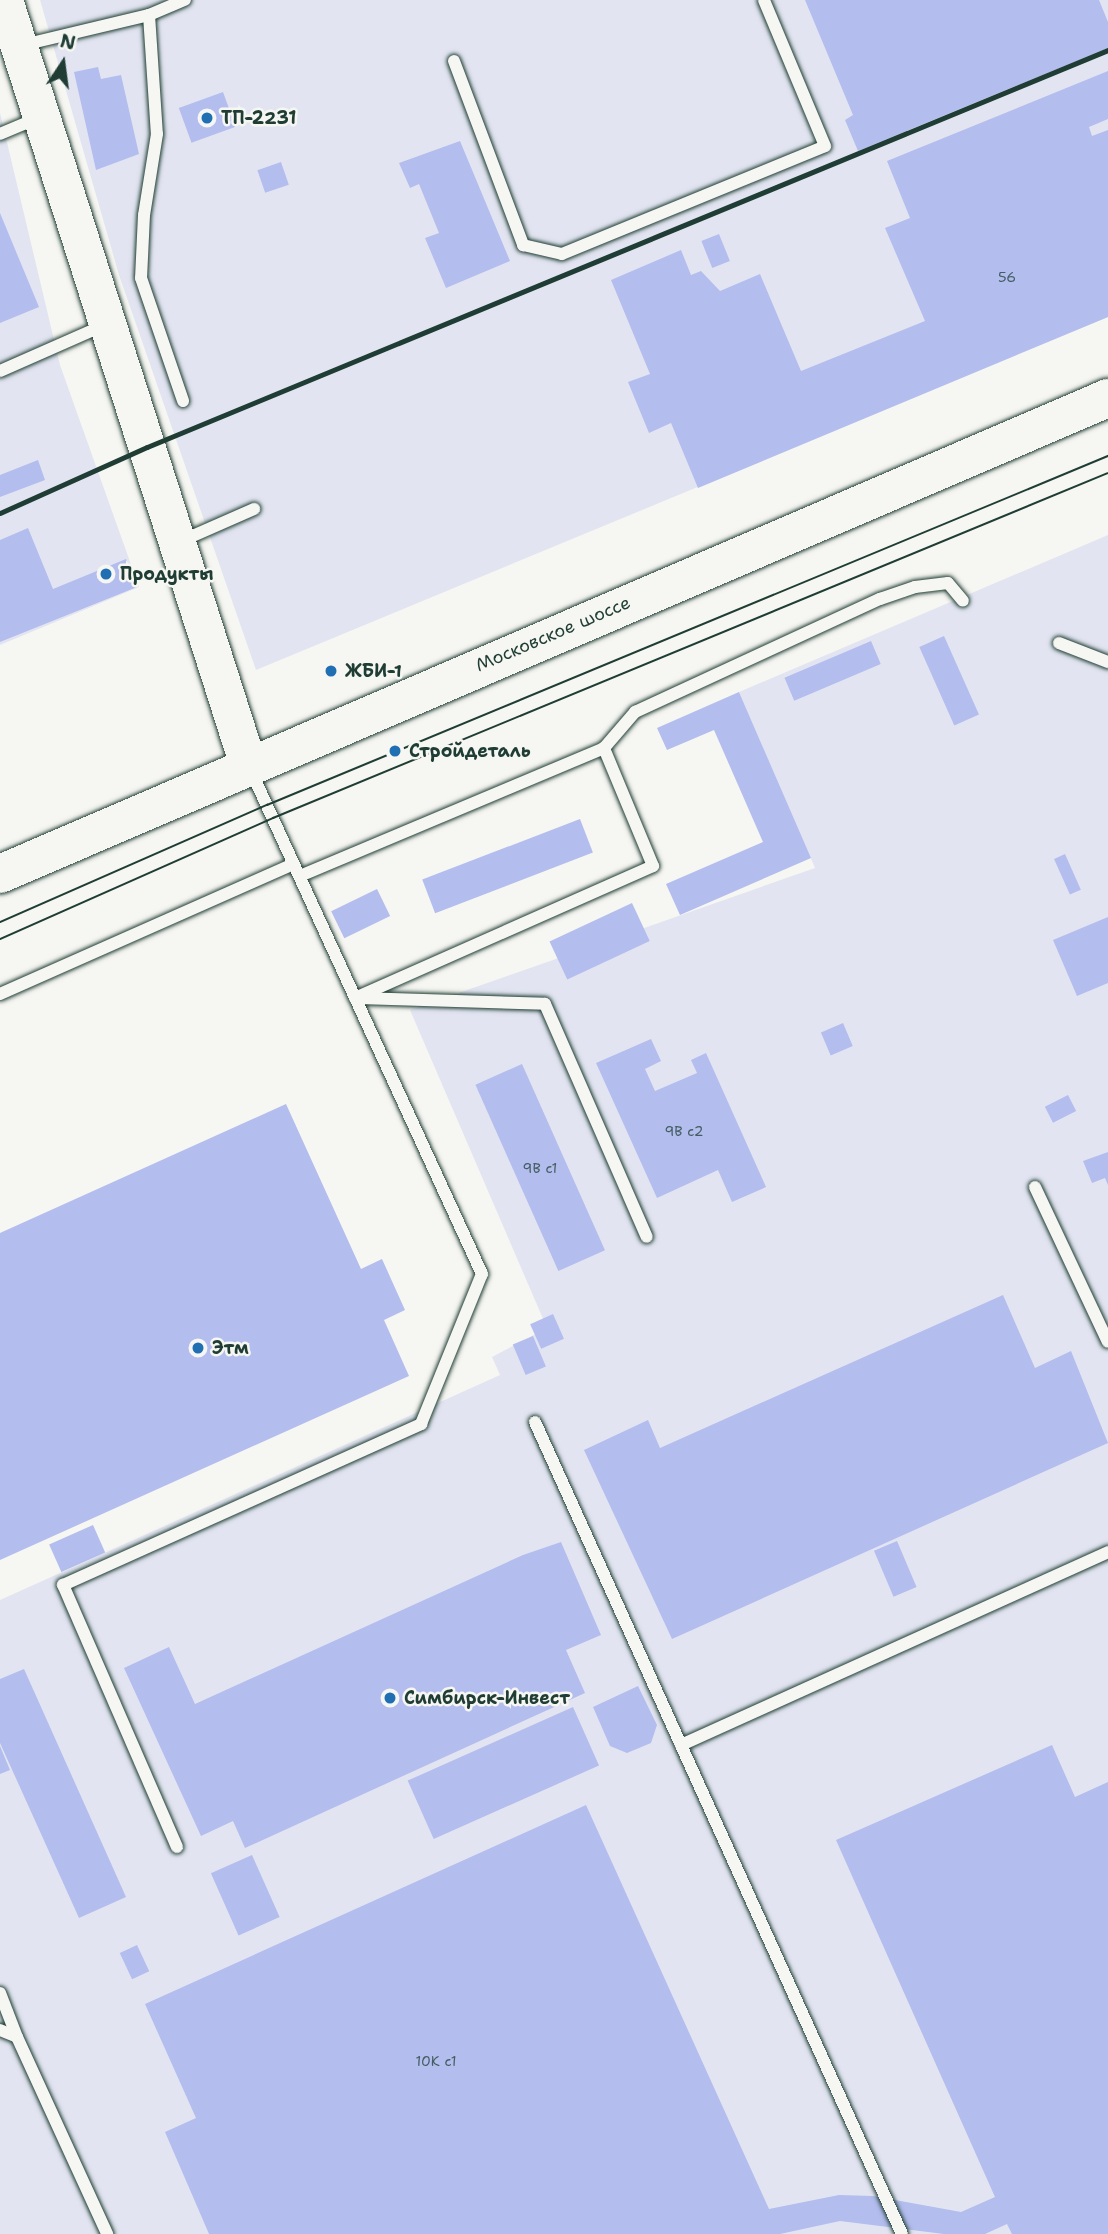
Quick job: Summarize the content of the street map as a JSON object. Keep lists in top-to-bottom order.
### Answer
{
  "streets": {
    "main road": ["Московское шоссе"]
  },
  "places": [
    "ТП-2231",
    "Продукты",
    "ЖБИ-1",
    "Стройдеталь",
    "Этм",
    "Симбирск-Инвест"
  ],
  "house_numbers": [
    "56",
    "9В с2",
    "9В с1",
    "10К с1"
  ],
  "north": "top"
}
